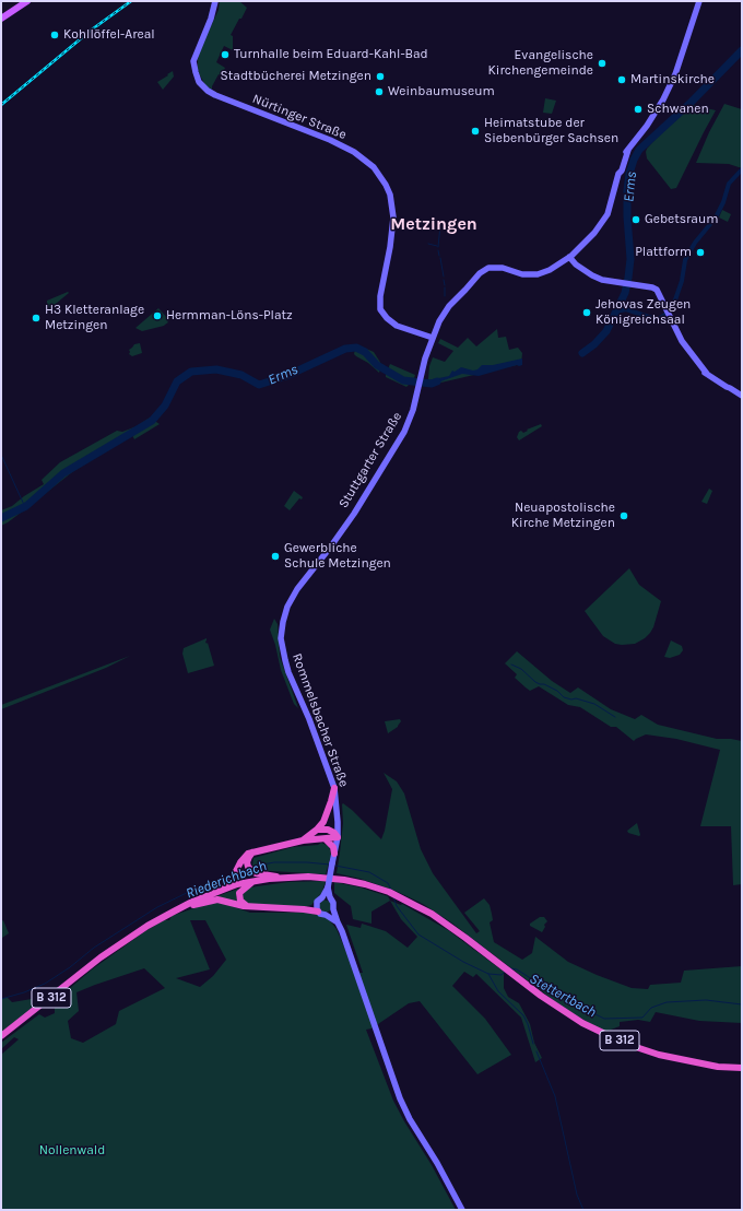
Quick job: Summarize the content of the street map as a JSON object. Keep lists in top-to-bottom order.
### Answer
{
  "streets": {
    "highway": ["B 312"],
    "main road": ["Nürtinger Straße", "Stuttgarter Straße", "Rommelsbacher Straße"]
  },
  "crossings": [
    ["Nürtinger Straße", "Stuttgarter Straße"],
    ["Stuttgarter Straße", "Rommelsbacher Straße"]
  ],
  "districts": ["Metzingen"],
  "water": ["Erms", "Riederichbach", "Stettertbach"],
  "parks": ["Nollenwald"],
  "places": [
    "Kohllöffel-Areal",
    "Turnhalle beim Eduard-Kahl-Bad",
    "Evangelische Kirchengemeinde",
    "Stadtbücherei Metzingen",
    "Martinskirche",
    "Weinbaumuseum",
    "Schwanen",
    "Heimatstube der Siebenbürger Sachsen",
    "Gebetsraum",
    "Plattform",
    "Jehovas Zeugen Königreichsaal",
    "Hermman-Löns-Platz",
    "H3 Kletteranlage Metzingen",
    "Neuapostolische Kirche Metzingen",
    "Gewerbliche Schule Metzingen"
  ]
}
